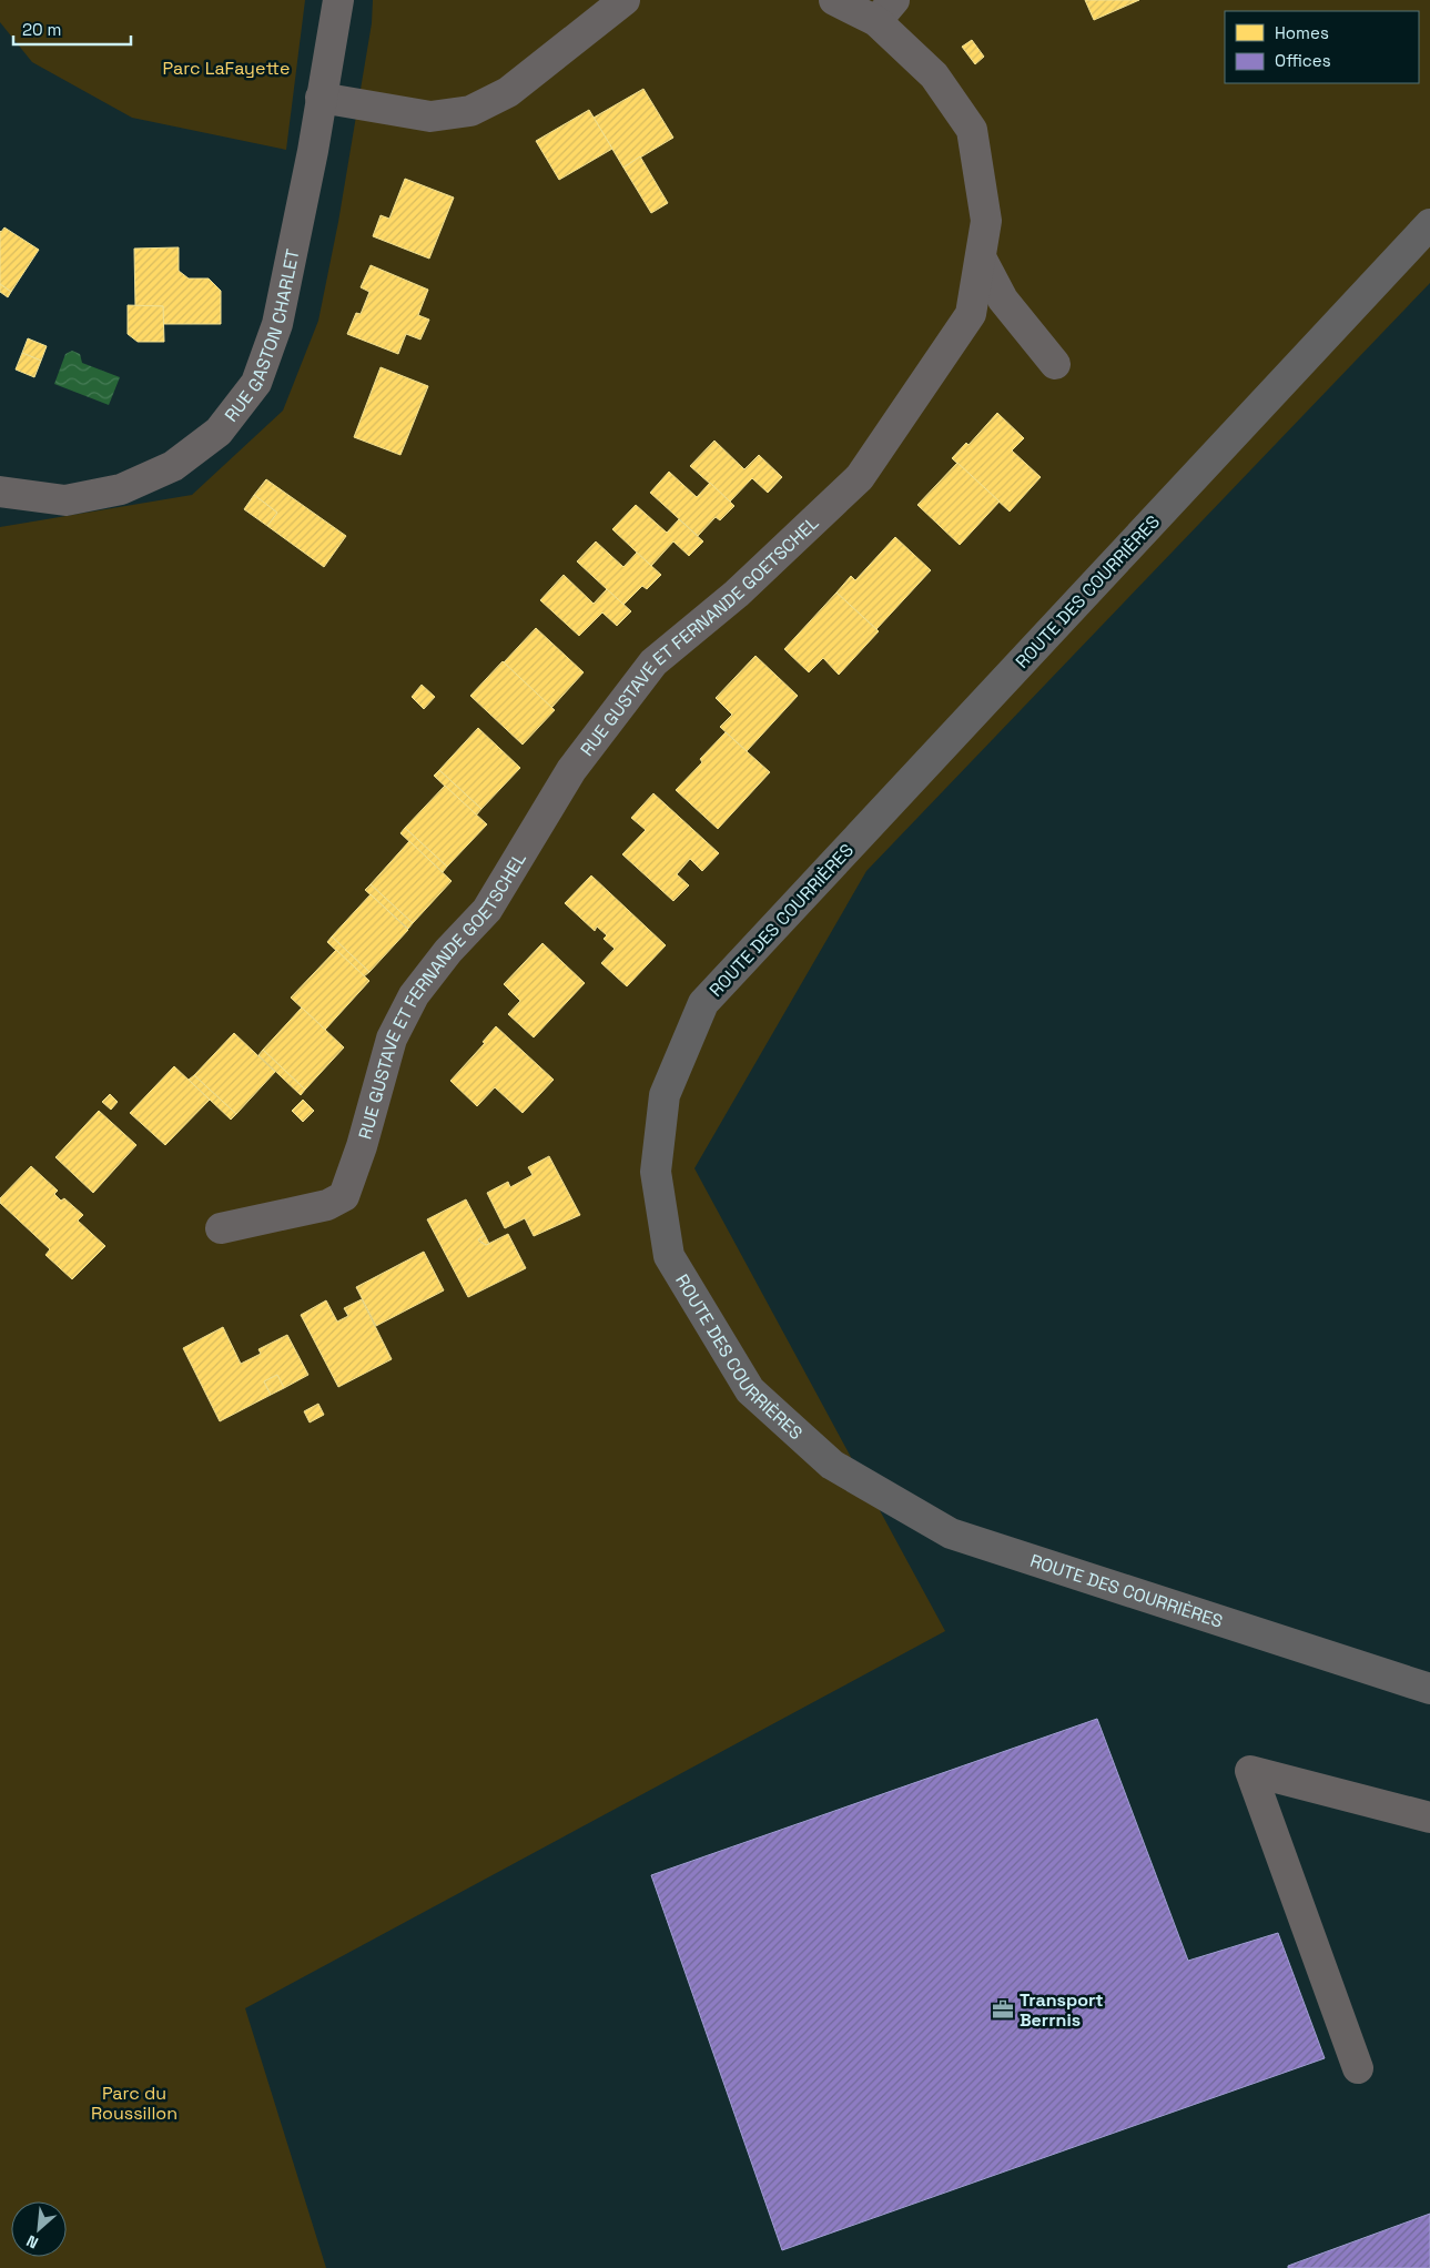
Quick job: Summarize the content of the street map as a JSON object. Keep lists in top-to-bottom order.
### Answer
{
  "streets": {
    "main road": ["ROUTE DES COURRIÈRES"],
    "street": ["RUE GASTON CHARLET", "RUE GUSTAVE ET FERNANDE GOETSCHEL"]
  },
  "parks": ["Parc LaFayette", "Parc du Roussillon"],
  "places": {
    "office": ["Transport Berrnis"]
  },
  "legend": ["Homes", "Offices"],
  "scale_bar": "20 m",
  "north": "bottom left"
}
